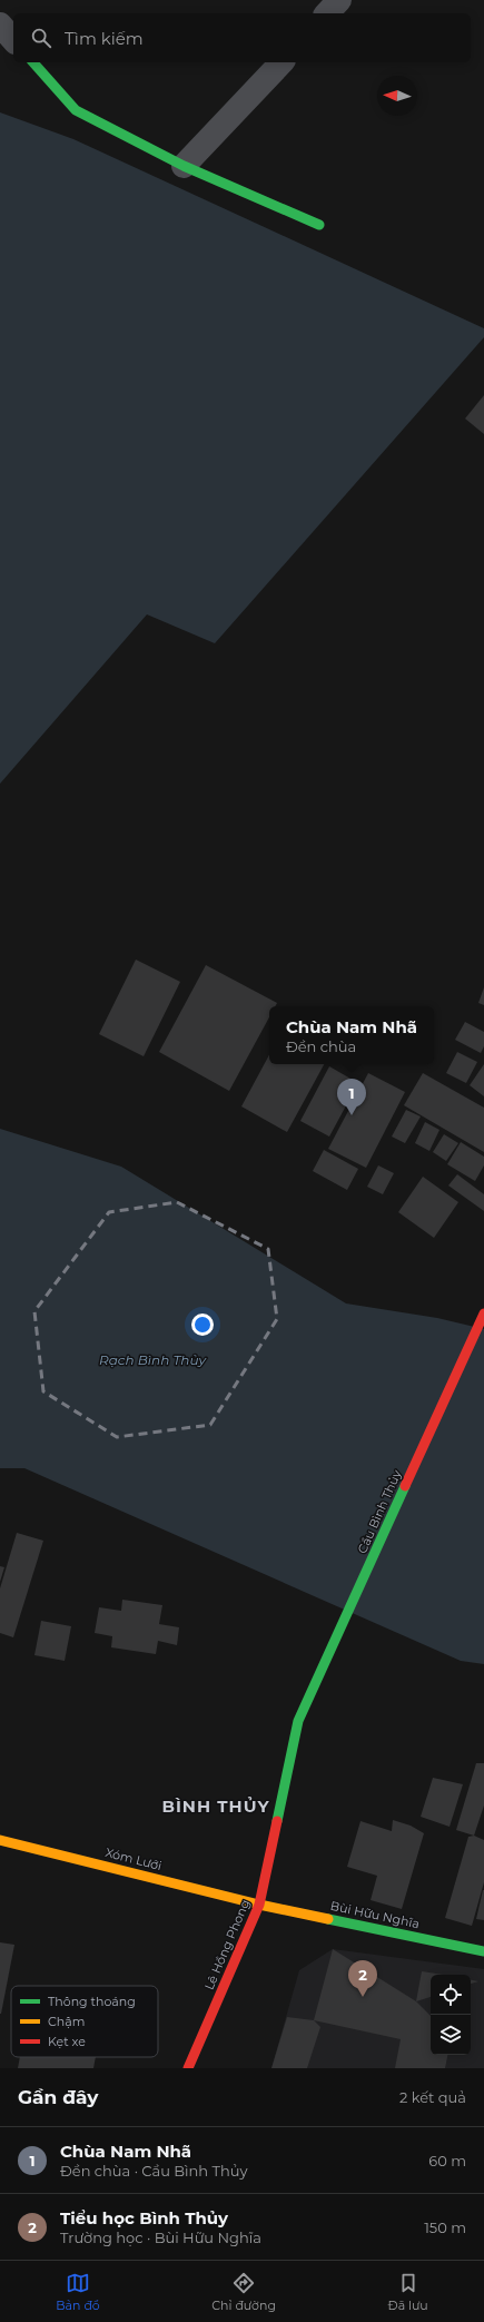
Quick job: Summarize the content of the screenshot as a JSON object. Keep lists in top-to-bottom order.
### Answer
{
  "streets": {
    "main road": [
      "Cầu Bình Thủy",
      "Xóm Lưới",
      "Bùi Hữu Nghĩa",
      "Lê Hồng Phong"
    ]
  },
  "crossings": [
    ["Cầu Bình Thủy", "Lê Hồng Phong"],
    ["Xóm Lưới", "Bùi Hữu Nghĩa"],
    ["Xóm Lưới", "Lê Hồng Phong"],
    ["Bùi Hữu Nghĩa", "Lê Hồng Phong"]
  ],
  "districts": ["BÌNH THỦY"],
  "water": ["Rạch Bình Thủy"],
  "legend": ["Thông thoáng", "Chậm", "Kẹt xe"],
  "north": "left",
  "page": {
    "search": "Tìm kiếm",
    "popup": ["Chùa Nam Nhã", "Đền chùa"],
    "pins": ["1", "2"],
    "heading": ["Gần đây", "2 kết quả"],
    "list": [
      {
        "mark": "1",
        "name": "Chùa Nam Nhã",
        "note": "Đền chùa · Cầu Bình Thủy",
        "value": "60 m"
      },
      {
        "mark": "2",
        "name": "Tiểu học Bình Thủy",
        "note": "Trường học · Bùi Hữu Nghĩa",
        "value": "150 m"
      }
    ],
    "nav": ["Bản đồ", "Chỉ đường", "Đã lưu"]
  }
}
